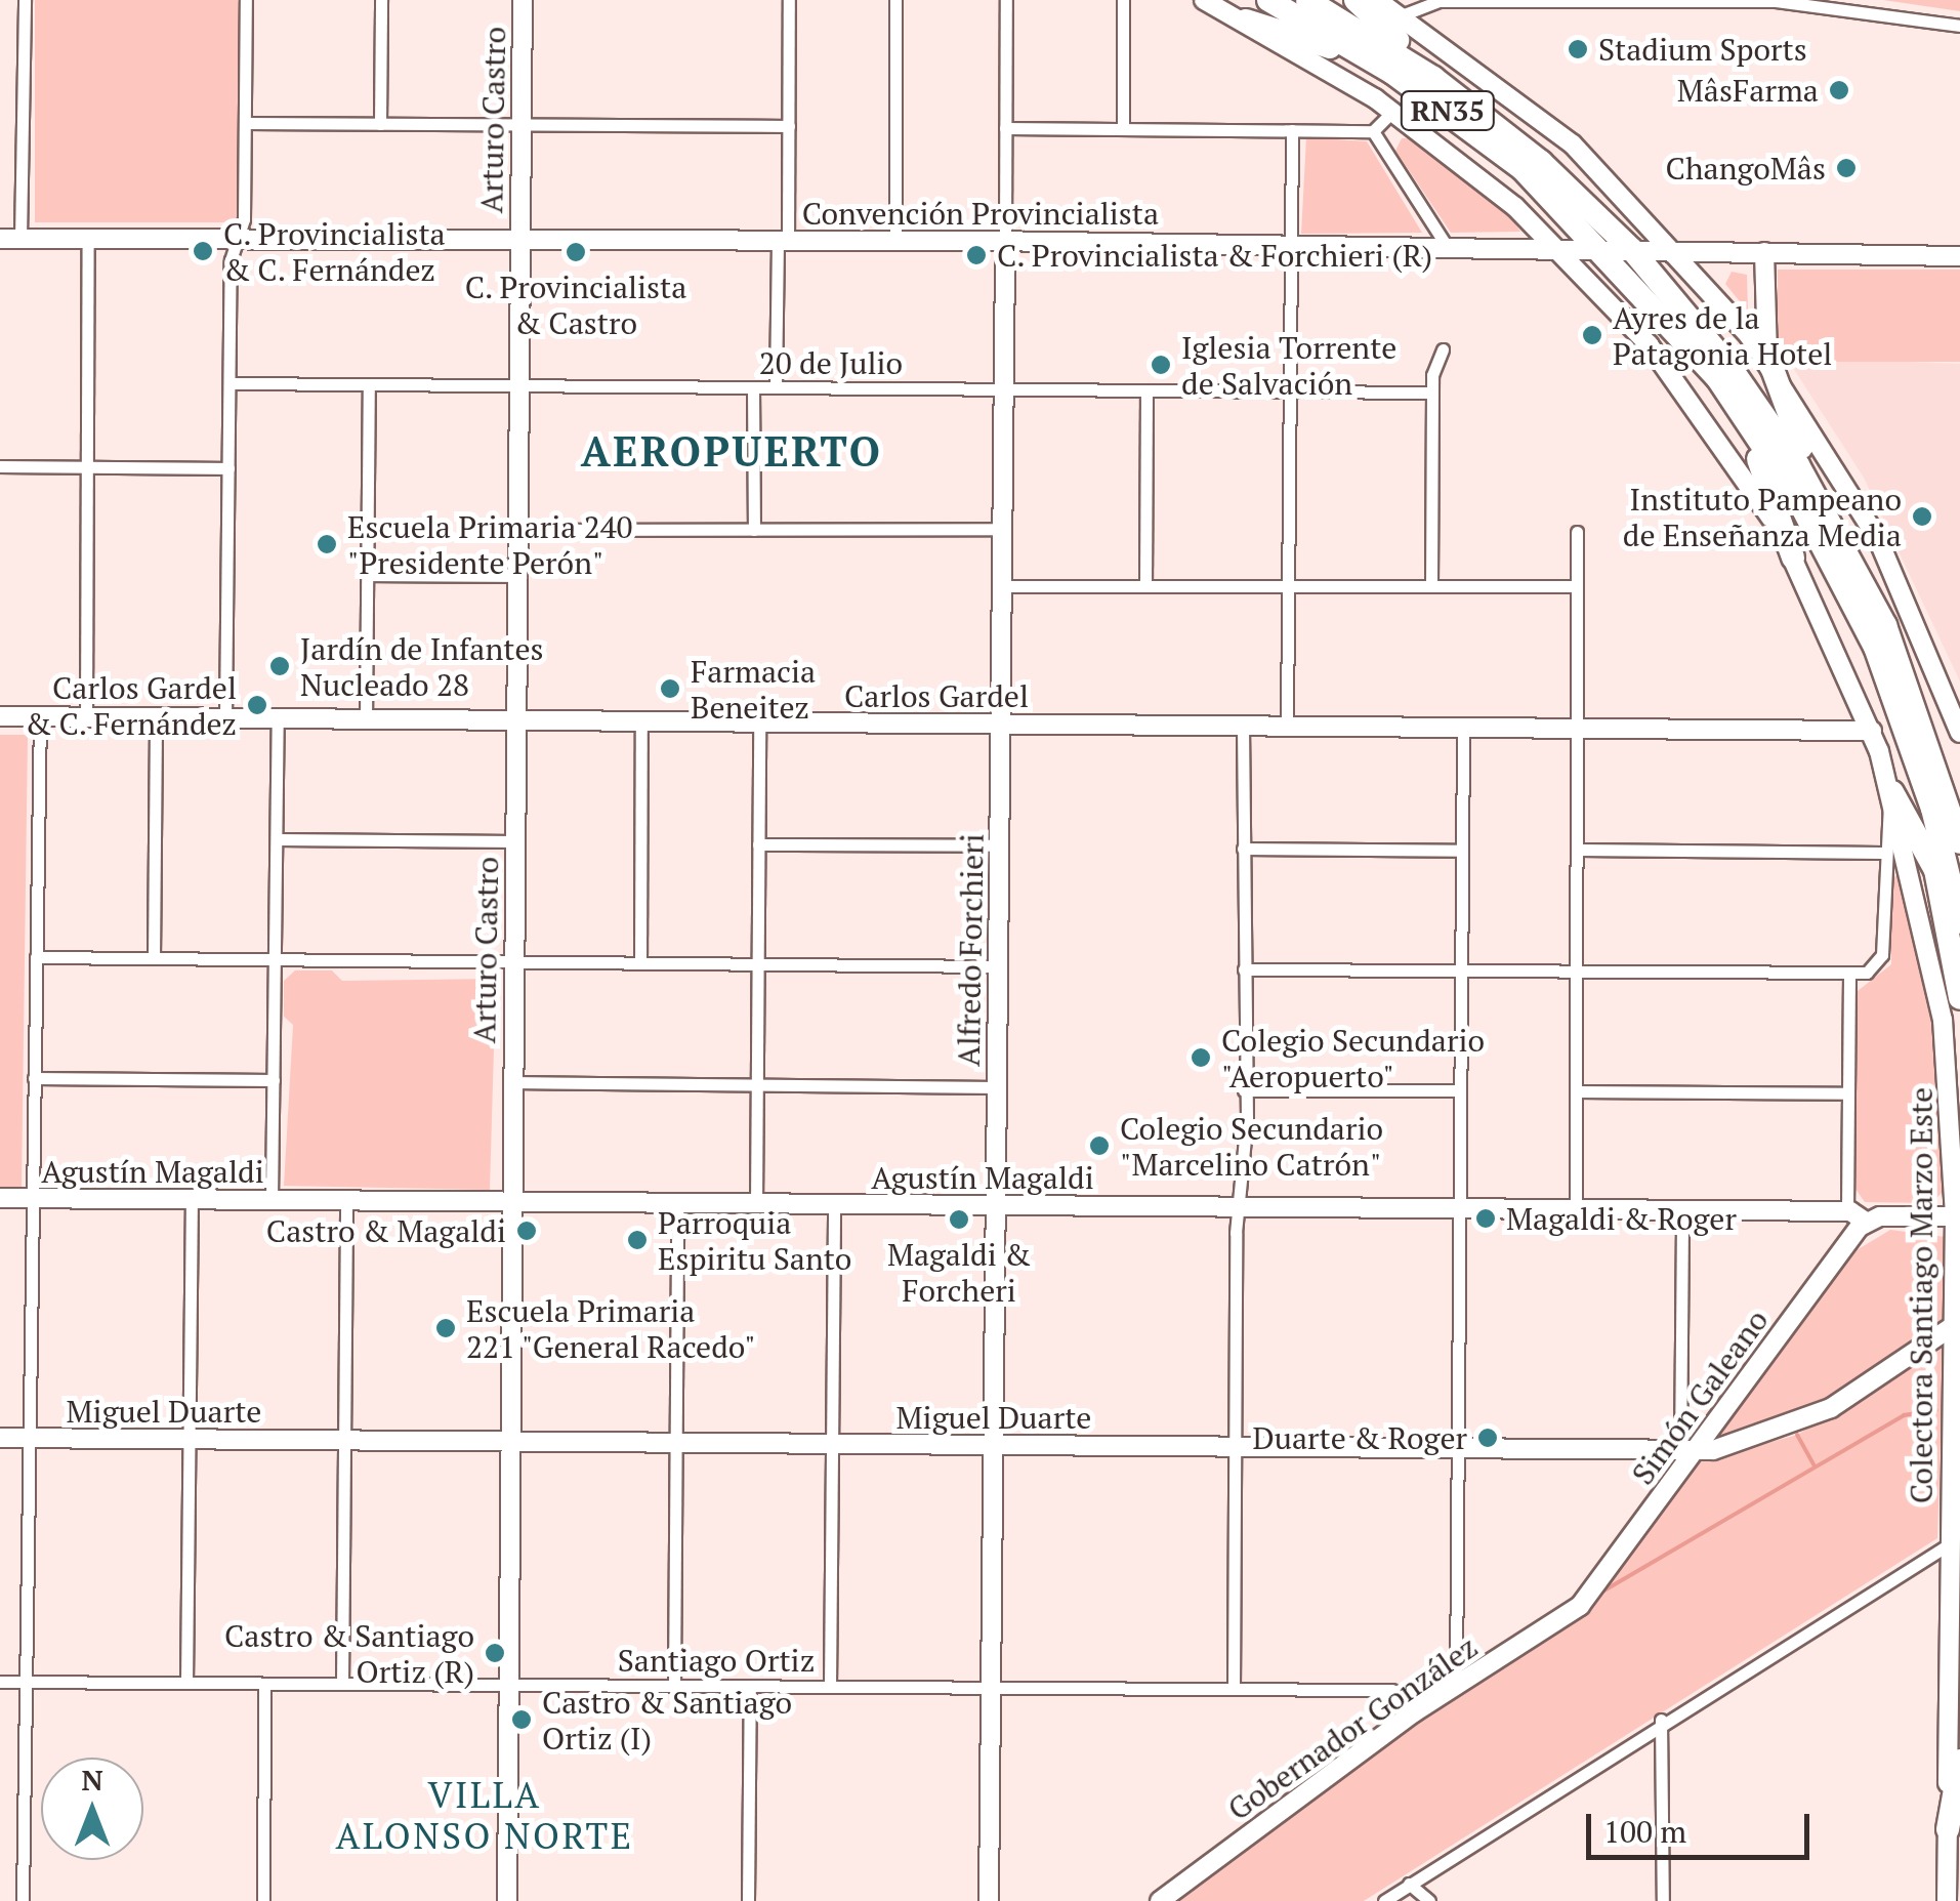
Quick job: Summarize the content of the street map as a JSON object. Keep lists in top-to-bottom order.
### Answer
{
  "streets": {
    "highway": ["RN35"],
    "street": [
      "Arturo Castro",
      "Convención Provincialista",
      "20 de Julio",
      "Carlos Gardel",
      "Alfredo Forchieri",
      "Agustín Magaldi",
      "Colectora Santiago Marzo Este",
      "Simón Galeano",
      "Miguel Duarte",
      "Santiago Ortiz",
      "Gobernador González"
    ]
  },
  "crossings": [
    ["RN35", "Convención Provincialista"],
    ["Arturo Castro", "Convención Provincialista"],
    ["Arturo Castro", "20 de Julio"],
    ["Arturo Castro", "Carlos Gardel"],
    ["Arturo Castro", "Agustín Magaldi"],
    ["Arturo Castro", "Miguel Duarte"],
    ["Arturo Castro", "Santiago Ortiz"],
    ["Convención Provincialista", "Alfredo Forchieri"],
    ["Convención Provincialista", "Colectora Santiago Marzo Este"],
    ["20 de Julio", "Alfredo Forchieri"],
    ["Carlos Gardel", "Alfredo Forchieri"],
    ["Carlos Gardel", "Colectora Santiago Marzo Este"],
    ["Alfredo Forchieri", "Agustín Magaldi"],
    ["Alfredo Forchieri", "Miguel Duarte"],
    ["Alfredo Forchieri", "Santiago Ortiz"],
    ["Agustín Magaldi", "Simón Galeano"],
    ["Colectora Santiago Marzo Este", "Miguel Duarte"],
    ["Simón Galeano", "Miguel Duarte"],
    ["Simón Galeano", "Gobernador González"],
    ["Santiago Ortiz", "Gobernador González"]
  ],
  "districts": ["AEROPUERTO", "VILLA ALONSO NORTE"],
  "places": [
    "Stadium Sports",
    "MâsFarma",
    "ChangoMâs",
    "C. Provincialista & C. Fernández",
    "C. Provincialista & Castro",
    "C. Provincialista & Forchieri (R)",
    "Ayres de la Patagonia Hotel",
    "Iglesia Torrente de Salvación",
    "Instituto Pampeano de Enseñanza Media",
    "Escuela Primaria 240 \"Presidente Perón\"",
    "Jardín de Infantes Nucleado 28",
    "Farmacia Beneitez",
    "Carlos Gardel & C. Fernández",
    "Colegio Secundario \"Aeropuerto\"",
    "Colegio Secundario \"Marcelino Catrón\"",
    "Magaldi & Roger",
    "Magaldi & Forcheri",
    "Castro & Magaldi",
    "Parroquia Espiritu Santo",
    "Escuela Primaria 221 \"General Racedo\"",
    "Duarte & Roger",
    "Castro & Santiago Ortiz (R)",
    "Castro & Santiago Ortiz (I)"
  ],
  "scale_bar": "100 m",
  "north": "top"
}
